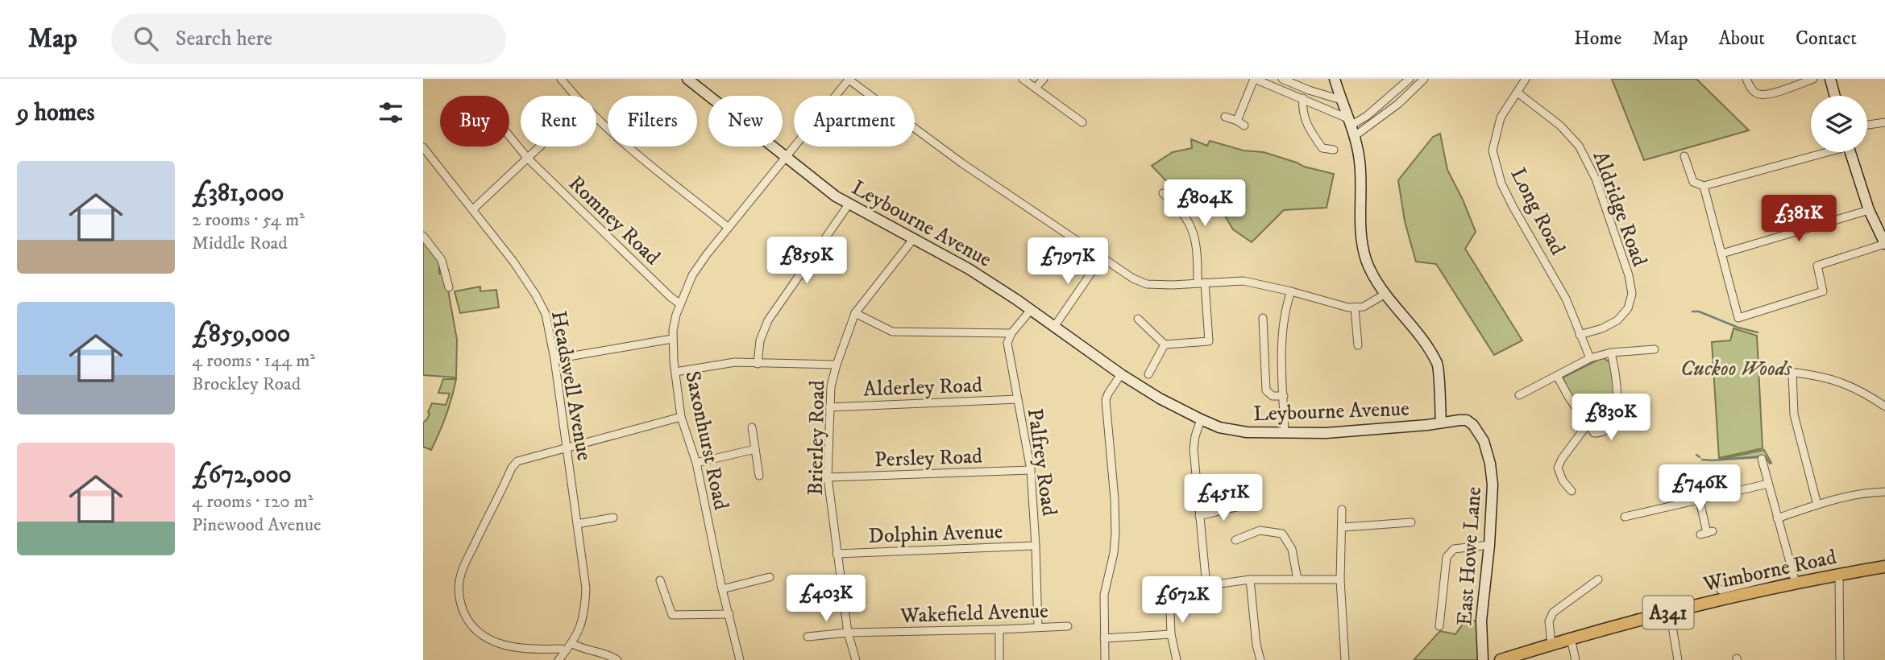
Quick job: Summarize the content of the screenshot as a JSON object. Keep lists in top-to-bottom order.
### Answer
{
  "streets": {
    "main road": ["Wimborne Road", "A341"],
    "street": [
      "Aldridge Road",
      "Long Road",
      "Romney Road",
      "Leybourne Avenue",
      "Headswell Avenue",
      "Alderley Road",
      "Brierley Road",
      "Saxonhurst Road",
      "Persley Road",
      "Palfrey Road",
      "Dolphin Avenue",
      "East Howe Lane",
      "Wakefield Avenue"
    ]
  },
  "crossings": [
    ["Aldridge Road", "Long Road"],
    ["Romney Road", "Saxonhurst Road"],
    ["Leybourne Avenue", "Brierley Road"],
    ["Leybourne Avenue", "Saxonhurst Road"],
    ["Leybourne Avenue", "East Howe Lane"],
    ["Alderley Road", "Brierley Road"],
    ["Alderley Road", "Palfrey Road"],
    ["Brierley Road", "Persley Road"],
    ["Brierley Road", "Dolphin Avenue"],
    ["Brierley Road", "Wakefield Avenue"],
    ["Persley Road", "Palfrey Road"],
    ["Palfrey Road", "Dolphin Avenue"],
    ["Palfrey Road", "Wakefield Avenue"]
  ],
  "parks": ["Cuckoo Woods"],
  "page": {
    "header": "Map",
    "search": "Search here",
    "nav": [
      "Home",
      "Map",
      "About",
      "Contact"
    ],
    "heading": "9 homes",
    "chip": [
      "Buy",
      "Rent",
      "Filters",
      "New",
      "Apartment"
    ],
    "list": [
      {
        "name": "£381,000",
        "note": "2 rooms · 54 m² · Middle Road"
      },
      {
        "name": "£859,000",
        "note": "4 rooms · 144 m² · Brockley Road"
      },
      {
        "name": "£672,000",
        "note": "4 rooms · 120 m² · Pinewood Avenue"
      }
    ],
    "price": [
      "£804K",
      "£381K",
      "£859K",
      "£797K",
      "£830K",
      "£746K",
      "£451K",
      "£403K",
      "£672K"
    ]
  }
}
